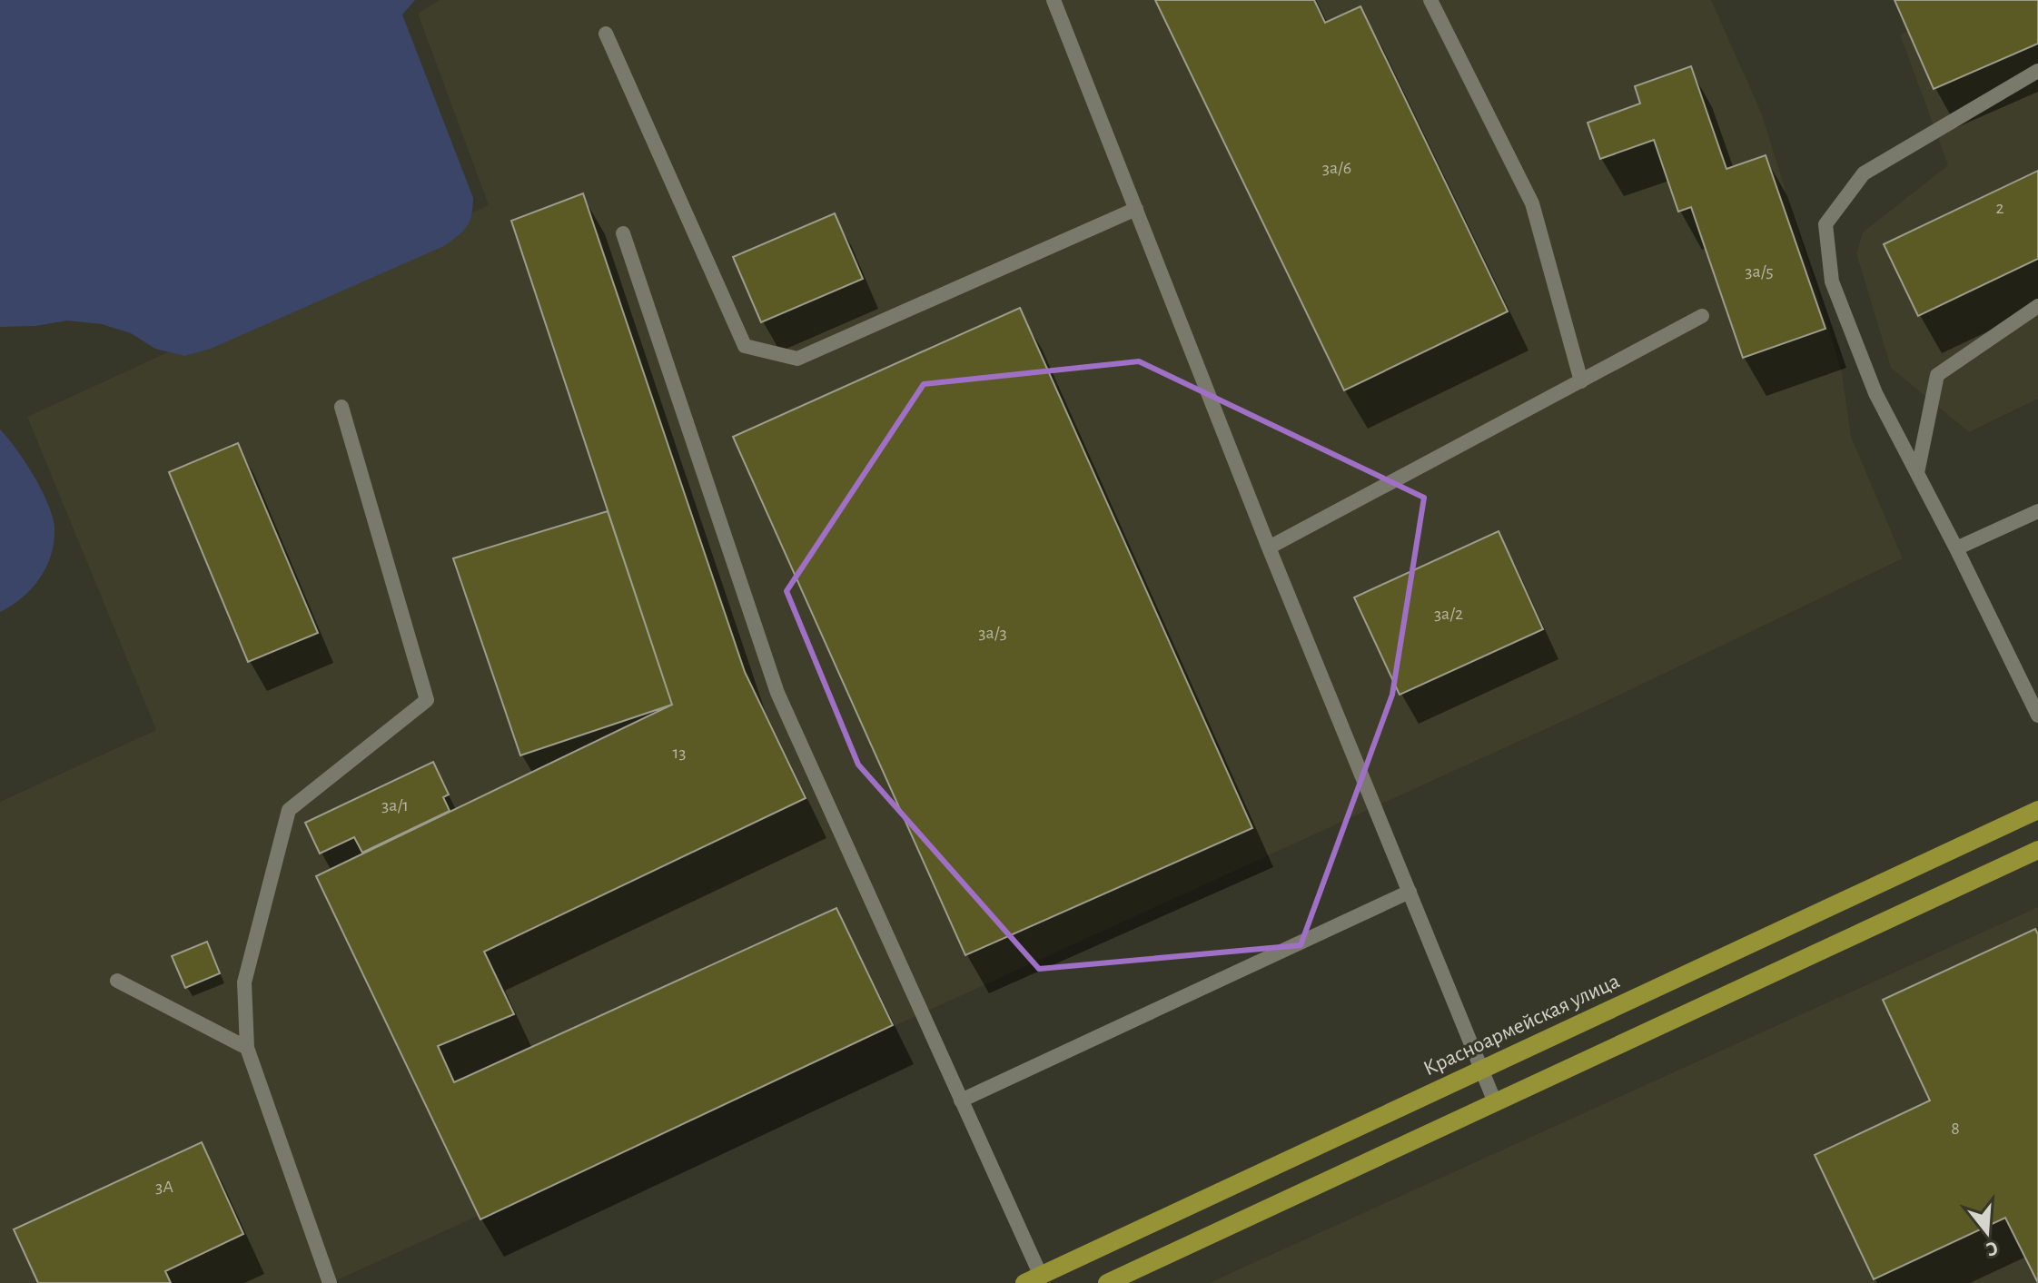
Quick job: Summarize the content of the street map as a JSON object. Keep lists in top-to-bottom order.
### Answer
{
  "streets": {
    "main road": ["Красноармейская улица"]
  },
  "house_numbers": [
    "3а/6",
    "2",
    "3а/5",
    "3а/2",
    "3а/3",
    "13",
    "3а/1",
    "8",
    "3А"
  ],
  "north": "bottom"
}
